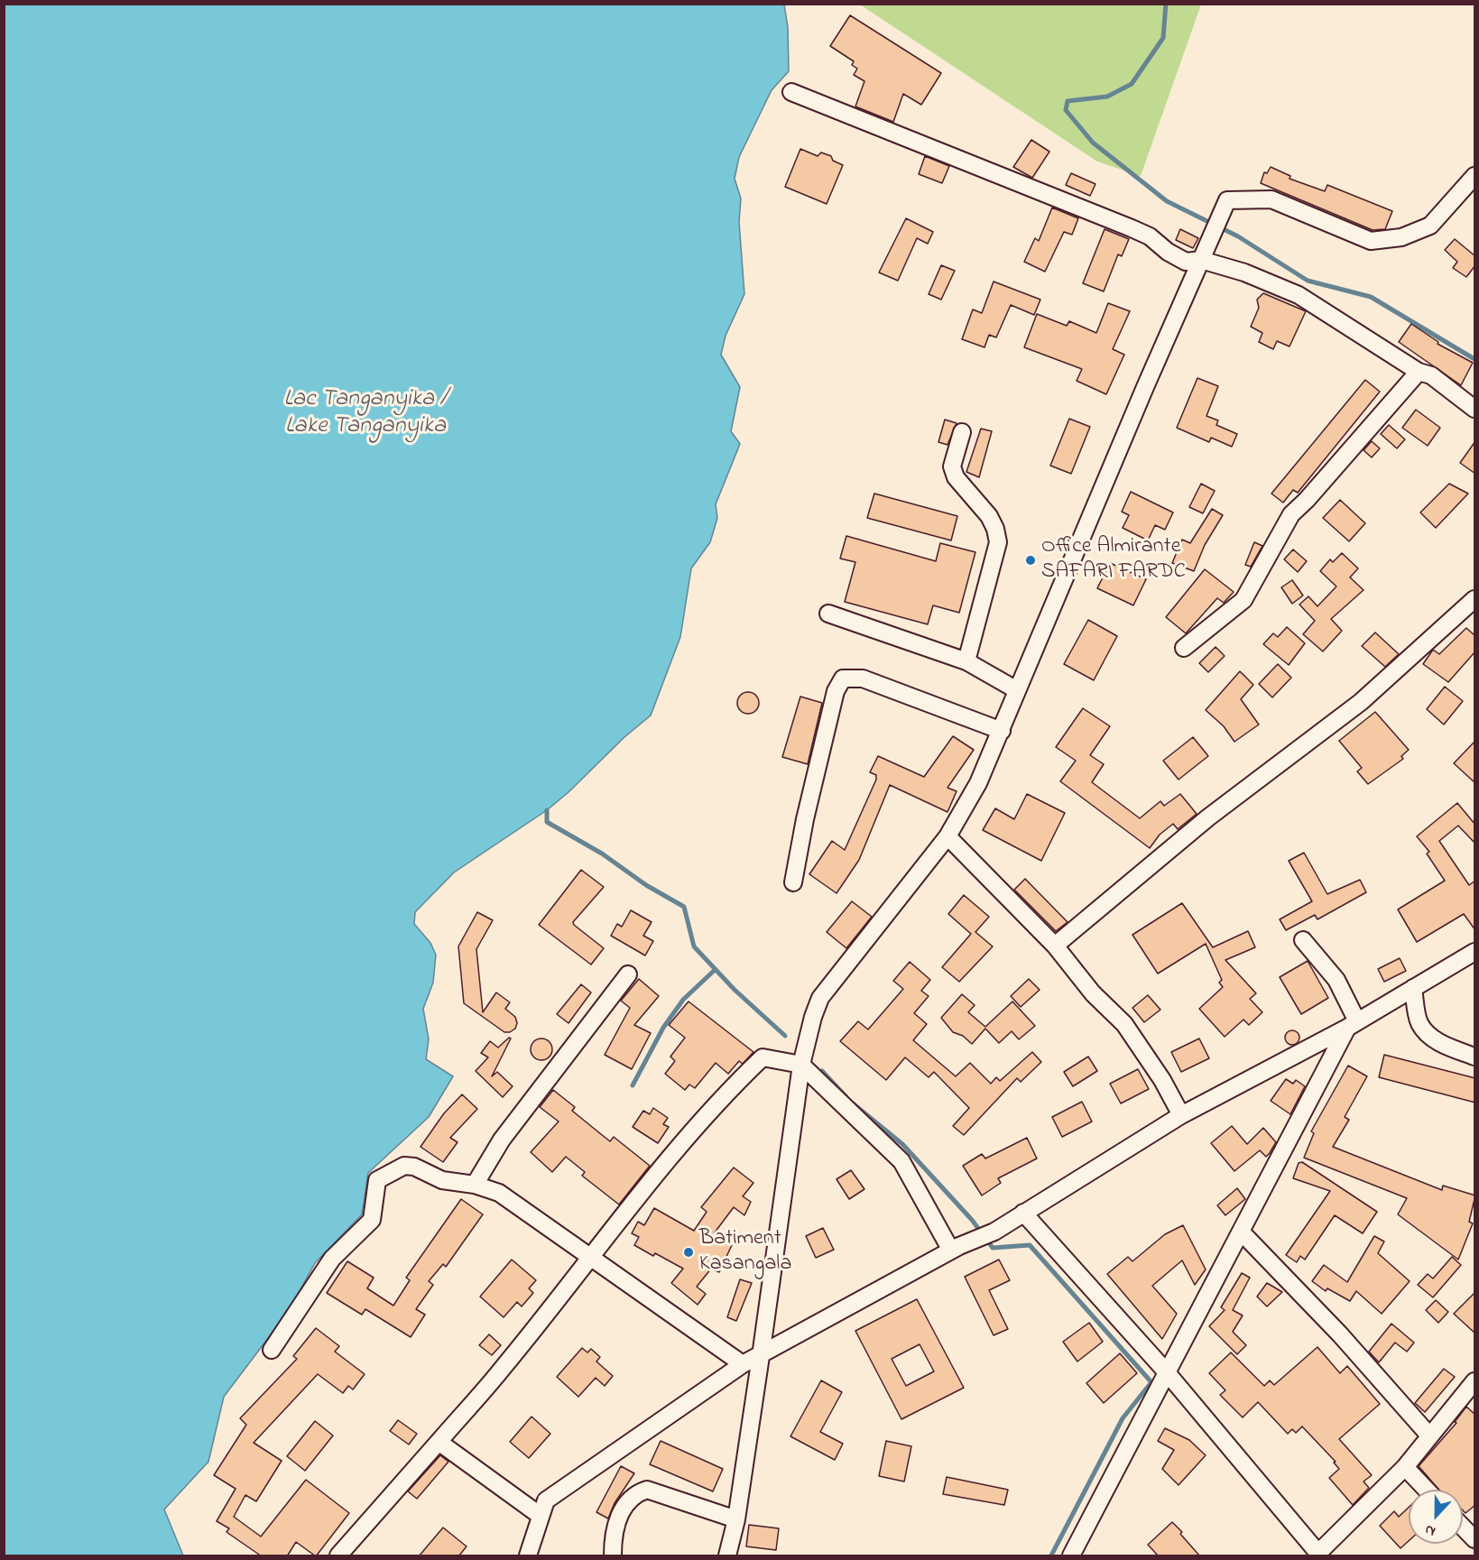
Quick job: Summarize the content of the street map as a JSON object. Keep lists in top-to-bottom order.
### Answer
{
  "water": ["Lac Tanganyika / Lake Tanganyika"],
  "places": ["Office Almirante SAFARI FARDC", "Batiment Kasangala"],
  "north": "bottom"
}
